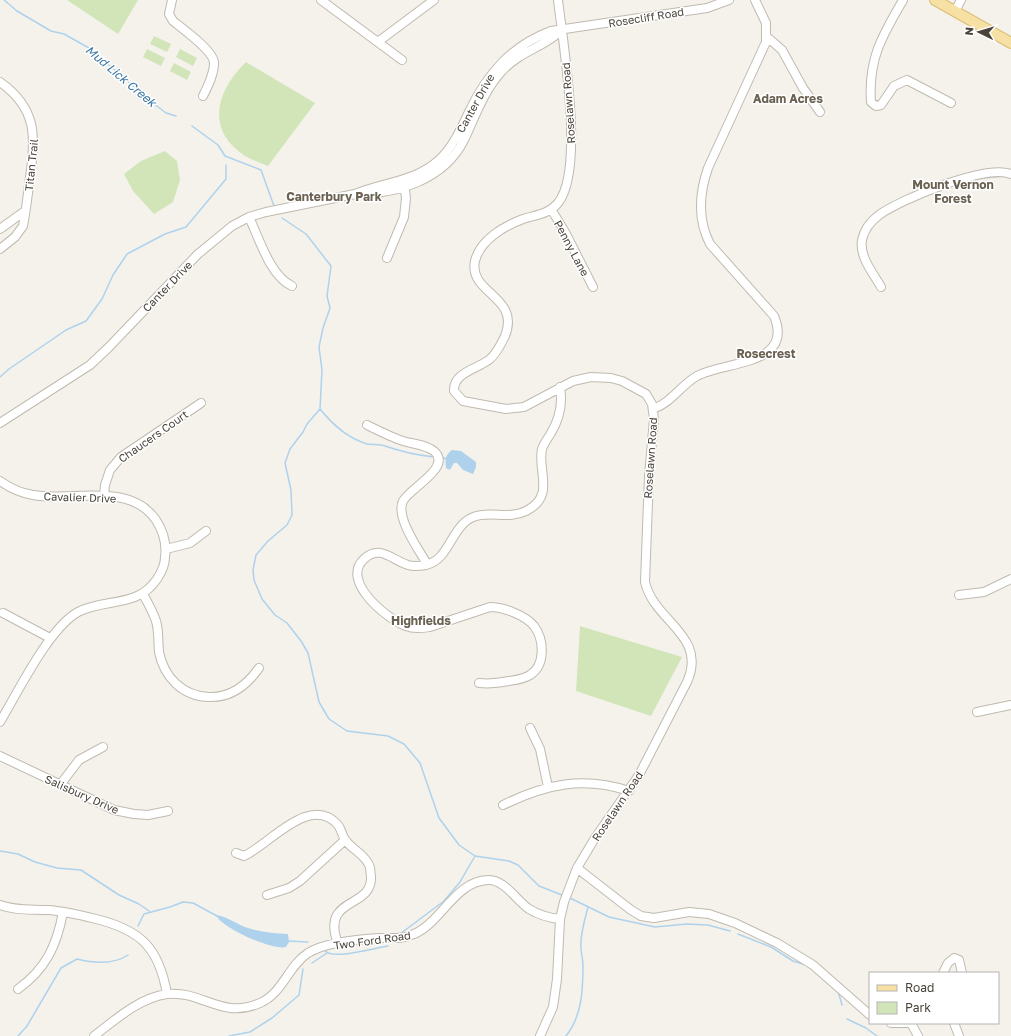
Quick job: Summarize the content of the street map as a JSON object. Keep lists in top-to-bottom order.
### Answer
{
  "streets": {
    "street": [
      "Rosecliff Road",
      "Canter Drive",
      "Roselawn Road",
      "Titan Trail",
      "Penny Lane",
      "Chaucers Court",
      "Cavalier Drive",
      "Salisbury Drive",
      "Two Ford Road"
    ]
  },
  "crossings": [
    ["Rosecliff Road", "Canter Drive"],
    ["Rosecliff Road", "Roselawn Road"],
    ["Canter Drive", "Roselawn Road"],
    ["Roselawn Road", "Penny Lane"],
    ["Roselawn Road", "Two Ford Road"],
    ["Chaucers Court", "Cavalier Drive"]
  ],
  "districts": [
    "Adam Acres",
    "Mount Vernon Forest",
    "Canterbury Park",
    "Rosecrest",
    "Highfields"
  ],
  "water": ["Mud Lick Creek"],
  "legend": ["Road", "Park"],
  "north": "left"
}
